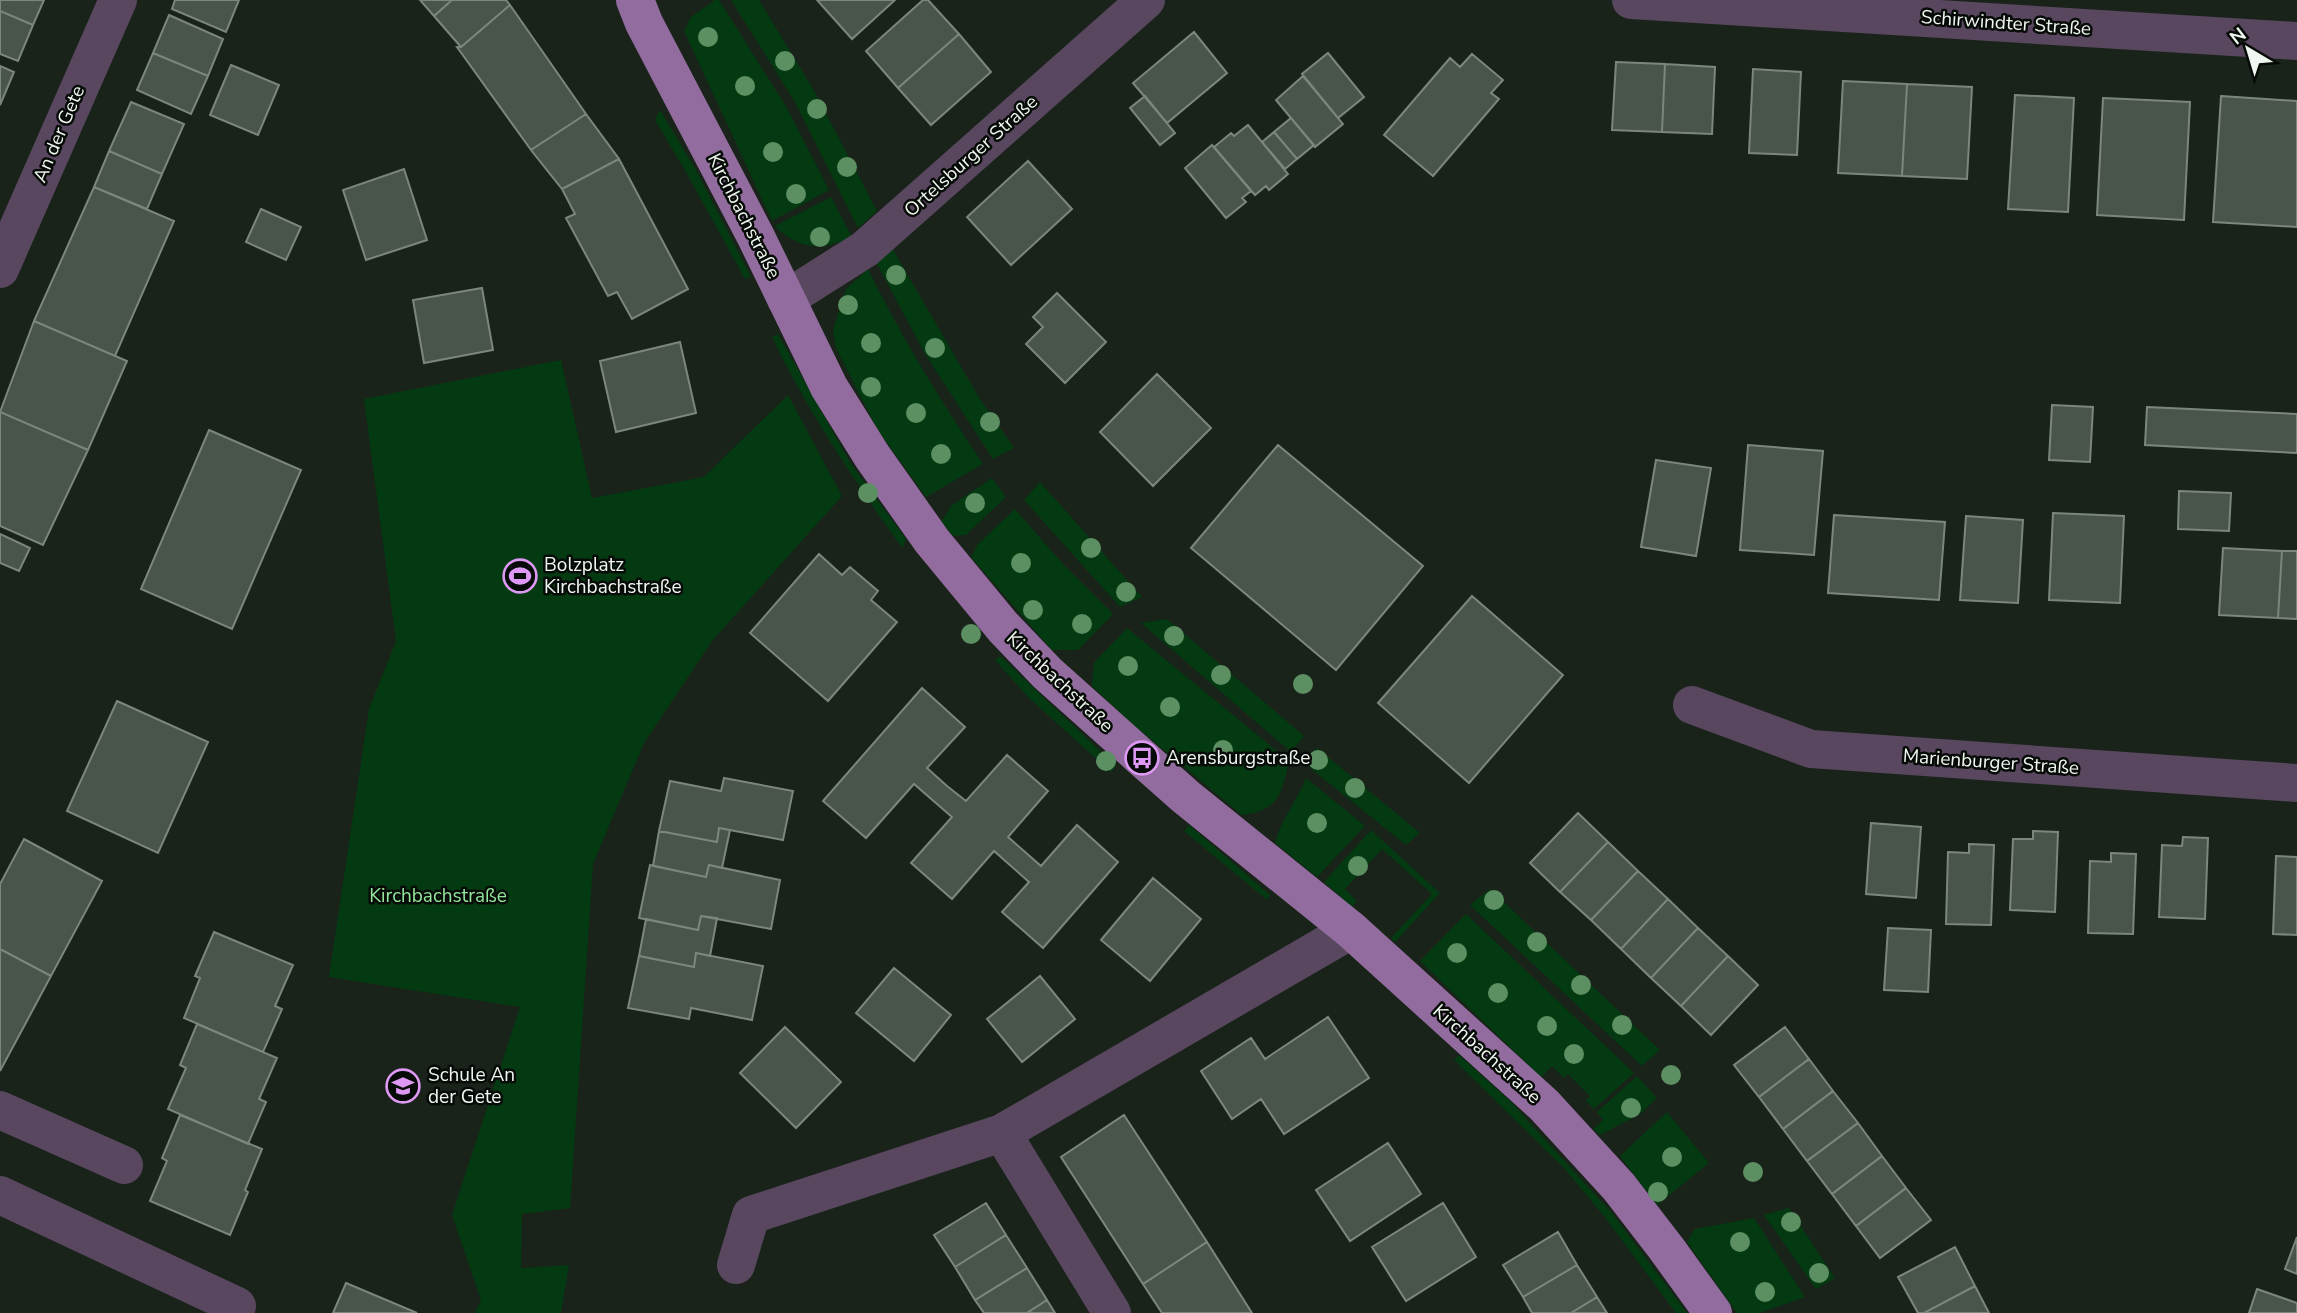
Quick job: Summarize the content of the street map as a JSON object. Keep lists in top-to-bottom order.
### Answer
{
  "streets": {
    "main road": ["Kirchbachstraße"],
    "street": [
      "Schirwindter Straße",
      "An der Gete",
      "Ortelsburger Straße",
      "Marienburger Straße"
    ]
  },
  "crossings": [
    ["Ortelsburger Straße", "Kirchbachstraße"]
  ],
  "parks": ["Kirchbachstraße"],
  "places": {
    "sports": ["Bolzplatz Kirchbachstraße"],
    "bus stop": ["Arensburgstraße"],
    "school or university": ["Schule An der Gete"]
  },
  "north": "top left"
}
